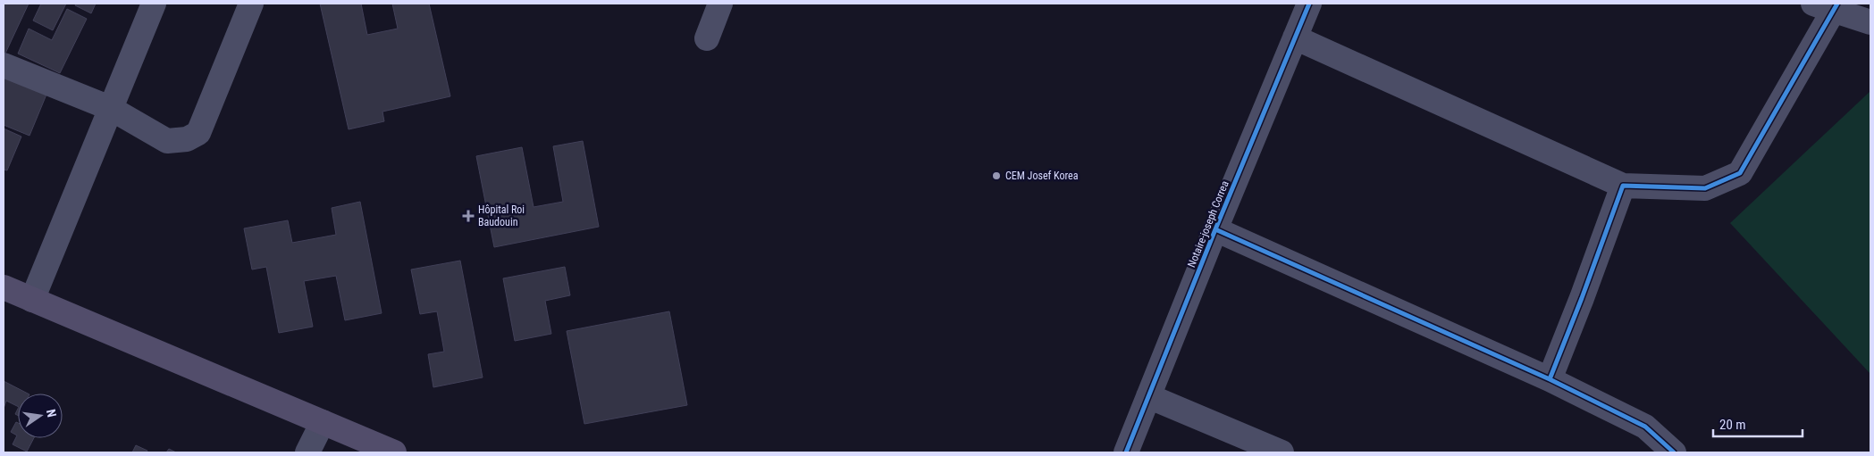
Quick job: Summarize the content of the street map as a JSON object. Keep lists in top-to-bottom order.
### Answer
{
  "streets": {
    "street": ["Notaire-joseph Correa"]
  },
  "places": {
    "other": ["CEM Josef Korea"],
    "health": ["Hôpital Roi Baudouin"]
  },
  "scale_bar": "20 m",
  "north": "right"
}
